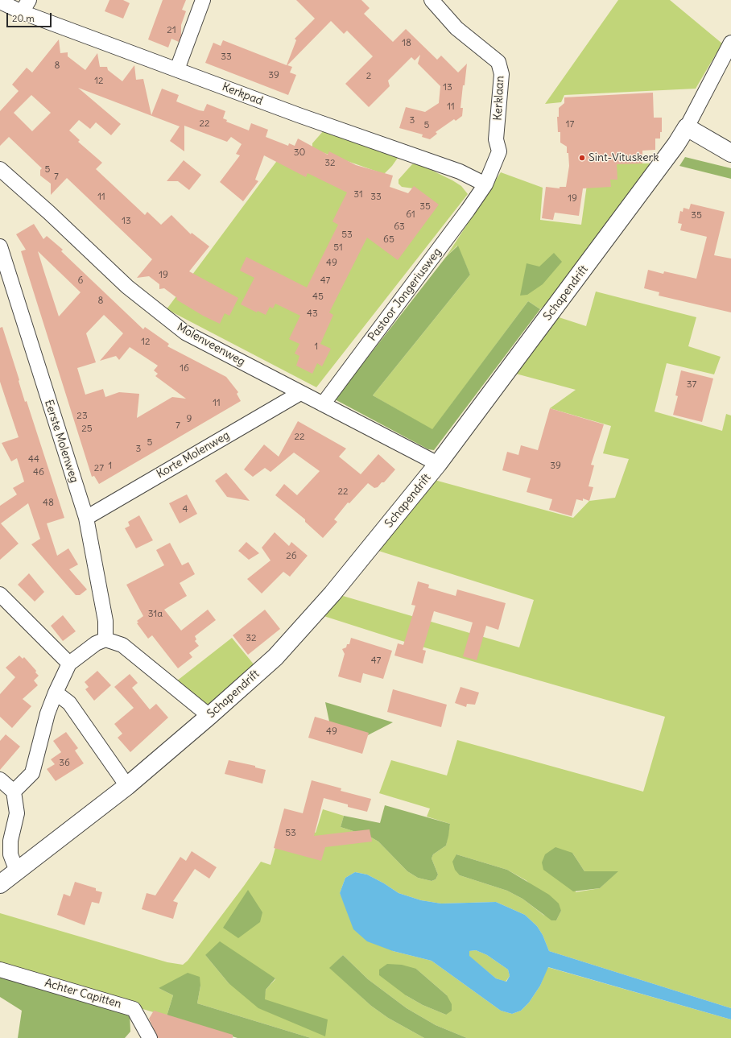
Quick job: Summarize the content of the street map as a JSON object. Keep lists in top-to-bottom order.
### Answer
{
  "streets": {
    "street": [
      "Kerkpad",
      "Kerklaan",
      "Schapendrift",
      "Pastoor Jongeriusweg",
      "Molenveenweg",
      "Eerste Molenweg",
      "Korte Molenweg",
      "Achter Capitten"
    ]
  },
  "crossings": [
    ["Kerkpad", "Kerklaan"],
    ["Kerkpad", "Pastoor Jongeriusweg"],
    ["Kerklaan", "Pastoor Jongeriusweg"],
    ["Schapendrift", "Molenveenweg"],
    ["Pastoor Jongeriusweg", "Molenveenweg"],
    ["Molenveenweg", "Korte Molenweg"],
    ["Eerste Molenweg", "Korte Molenweg"]
  ],
  "places": ["Sint-Vituskerk"],
  "house_numbers": [
    "21",
    "18",
    "33",
    "8",
    "39",
    "2",
    "12",
    "13",
    "11",
    "3",
    "22",
    "17",
    "5",
    "30",
    "32",
    "5",
    "7",
    "31",
    "11",
    "33",
    "19",
    "35",
    "61",
    "35",
    "13",
    "63",
    "53",
    "65",
    "51",
    "49",
    "19",
    "6",
    "47",
    "45",
    "8",
    "43",
    "12",
    "1",
    "16",
    "37",
    "11",
    "23",
    "9",
    "7",
    "25",
    "22",
    "5",
    "3",
    "44",
    "1",
    "39",
    "27",
    "46",
    "22",
    "48",
    "4",
    "26",
    "31a",
    "32",
    "47",
    "49",
    "36",
    "53"
  ],
  "scale_bar": "20 m"
}
